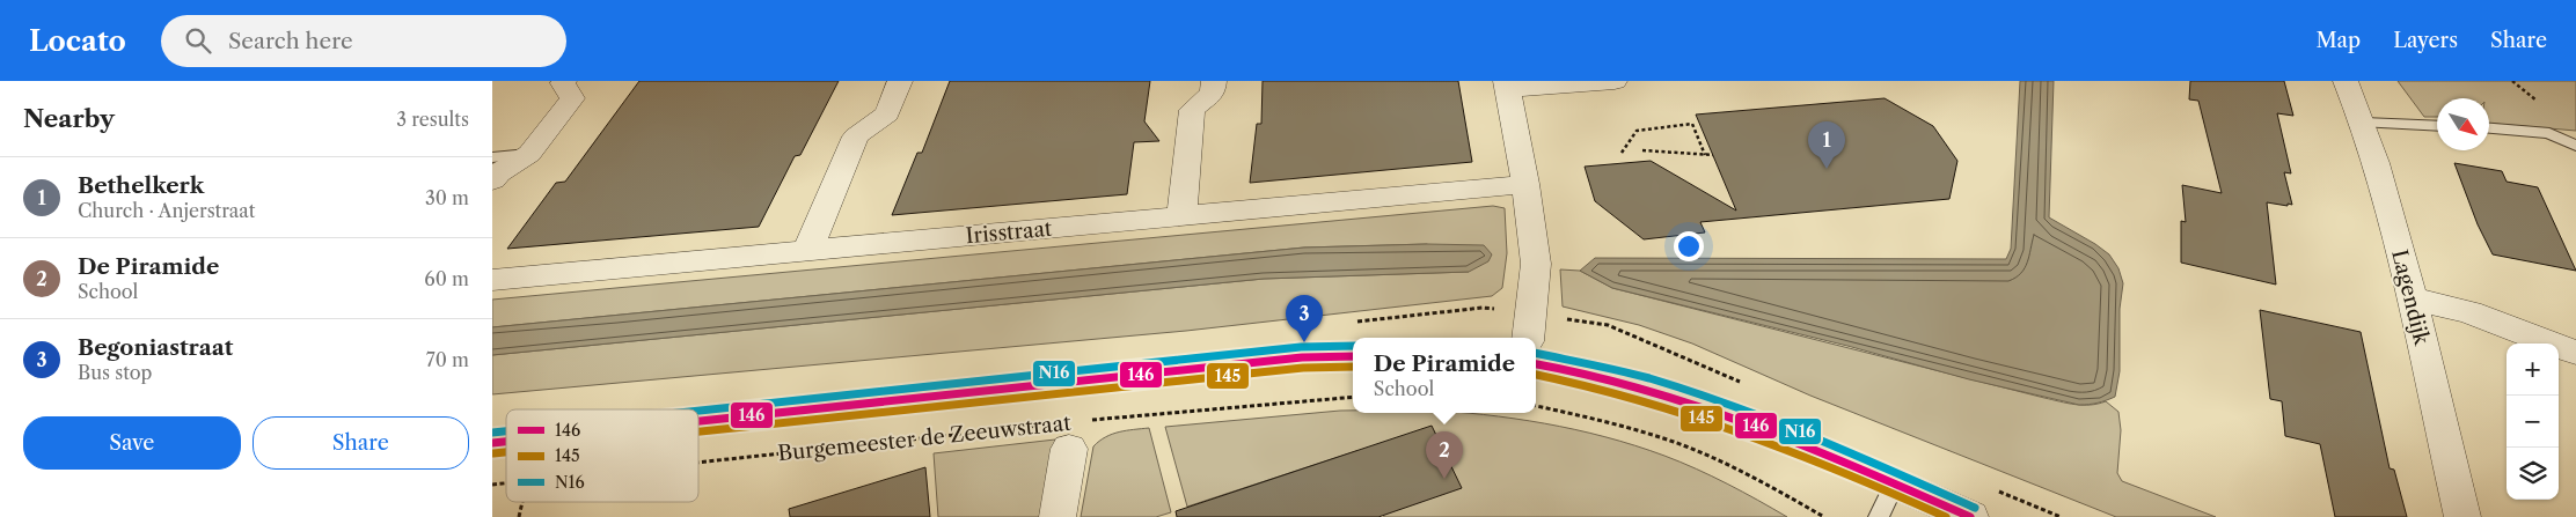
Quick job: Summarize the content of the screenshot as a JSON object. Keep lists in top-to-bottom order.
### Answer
{
  "streets": {
    "street": ["Irisstraat", "Lagendijk", "Burgemeester de Zeeuwstraat"]
  },
  "lines": ["transit line N16", "transit line 146", "transit line 145"],
  "legend": ["146", "145", "N16"],
  "north": "bottom right",
  "page": {
    "header": "Locato",
    "search": "Search here",
    "nav": ["Map", "Layers", "Share"],
    "heading": ["Nearby", "3 results"],
    "pins": ["1", "3", "2"],
    "list": [
      {
        "mark": "1",
        "name": "Bethelkerk",
        "note": "Church · Anjerstraat",
        "value": "30 m"
      },
      {
        "mark": "2",
        "name": "De Piramide",
        "note": "School",
        "value": "60 m"
      },
      {
        "mark": "3",
        "name": "Begoniastraat",
        "note": "Bus stop",
        "value": "70 m"
      }
    ],
    "popup": ["De Piramide", "School"],
    "map_buttons": ["+", "−"],
    "buttons": ["Save", "Share"]
  }
}
